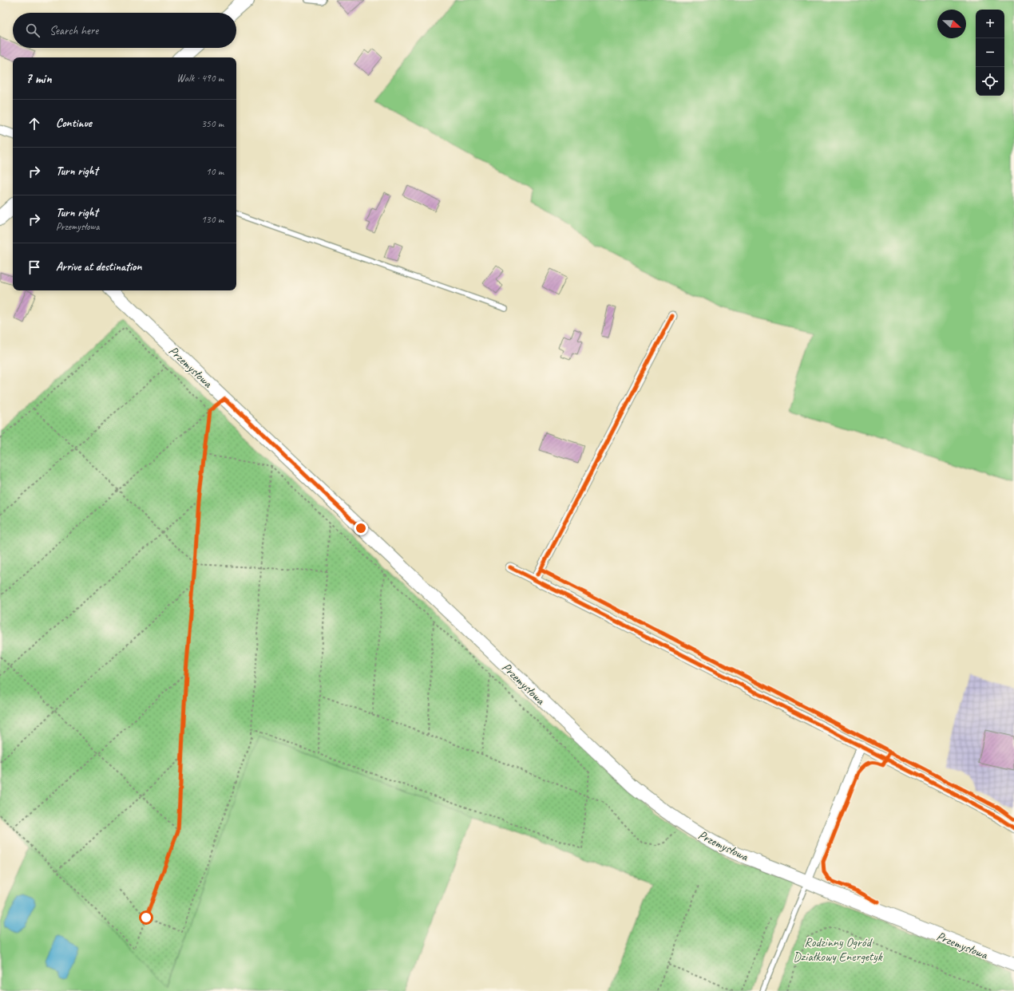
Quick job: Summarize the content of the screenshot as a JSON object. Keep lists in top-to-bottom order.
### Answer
{
  "streets": {
    "main road": ["Przemysłowa"]
  },
  "parks": ["Rodzinny Ogród Działkowy Energetyk"],
  "north": "right",
  "page": {
    "map_buttons": ["+", "−"],
    "search": "Search here",
    "heading": ["7 min", "Walk · 490 m"],
    "list": [
      ["Continue", "350 m"],
      ["Turn right", "10 m"],
      ["Turn right", "Przemysłowa", "130 m"],
      "Arrive at destination"
    ]
  }
}
